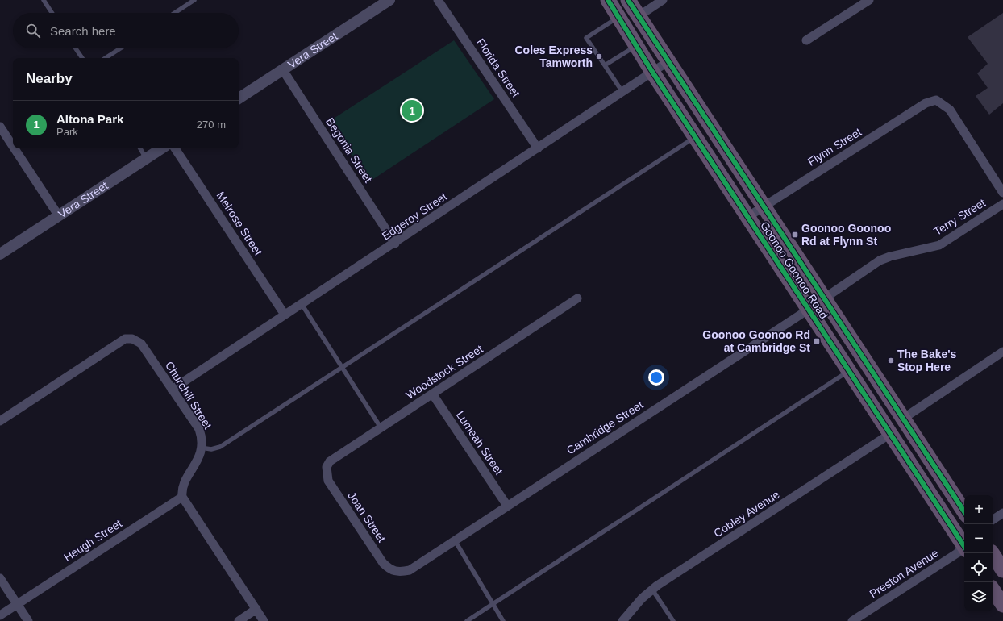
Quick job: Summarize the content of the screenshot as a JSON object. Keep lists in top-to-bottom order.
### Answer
{
  "streets": {
    "highway": ["Goonoo Goonoo Road"],
    "street": [
      "Vera Street",
      "Florida Street",
      "Flynn Street",
      "Begonia Street",
      "Edgeroy Street",
      "Terry Street",
      "Melrose Street",
      "Woodstock Street",
      "Churchill Street",
      "Cambridge Street",
      "Lumeah Street",
      "Cobley Avenue",
      "Joan Street",
      "Heugh Street",
      "Preston Avenue"
    ]
  },
  "crossings": [
    ["Vera Street", "Begonia Street"],
    ["Florida Street", "Edgeroy Street"],
    ["Flynn Street", "Goonoo Goonoo Road"],
    ["Begonia Street", "Edgeroy Street"],
    ["Edgeroy Street", "Melrose Street"],
    ["Edgeroy Street", "Goonoo Goonoo Road"],
    ["Edgeroy Street", "Churchill Street"],
    ["Terry Street", "Goonoo Goonoo Road"],
    ["Terry Street", "Cambridge Street"],
    ["Goonoo Goonoo Road", "Cambridge Street"],
    ["Goonoo Goonoo Road", "Cobley Avenue"],
    ["Woodstock Street", "Lumeah Street"],
    ["Woodstock Street", "Joan Street"],
    ["Churchill Street", "Heugh Street"],
    ["Cambridge Street", "Lumeah Street"],
    ["Cambridge Street", "Joan Street"]
  ],
  "places": {
    "other": ["Coles Express Tamworth", "The Bake's Stop Here"],
    "transit": ["Goonoo Goonoo Rd at Flynn St", "Goonoo Goonoo Rd at Cambridge St"]
  },
  "page": {
    "search": "Search here",
    "heading": "Nearby",
    "pins": "1",
    "list": [
      {
        "mark": "1",
        "name": "Altona Park",
        "note": "Park",
        "value": "270 m"
      }
    ],
    "map_buttons": ["+", "−"]
  }
}
